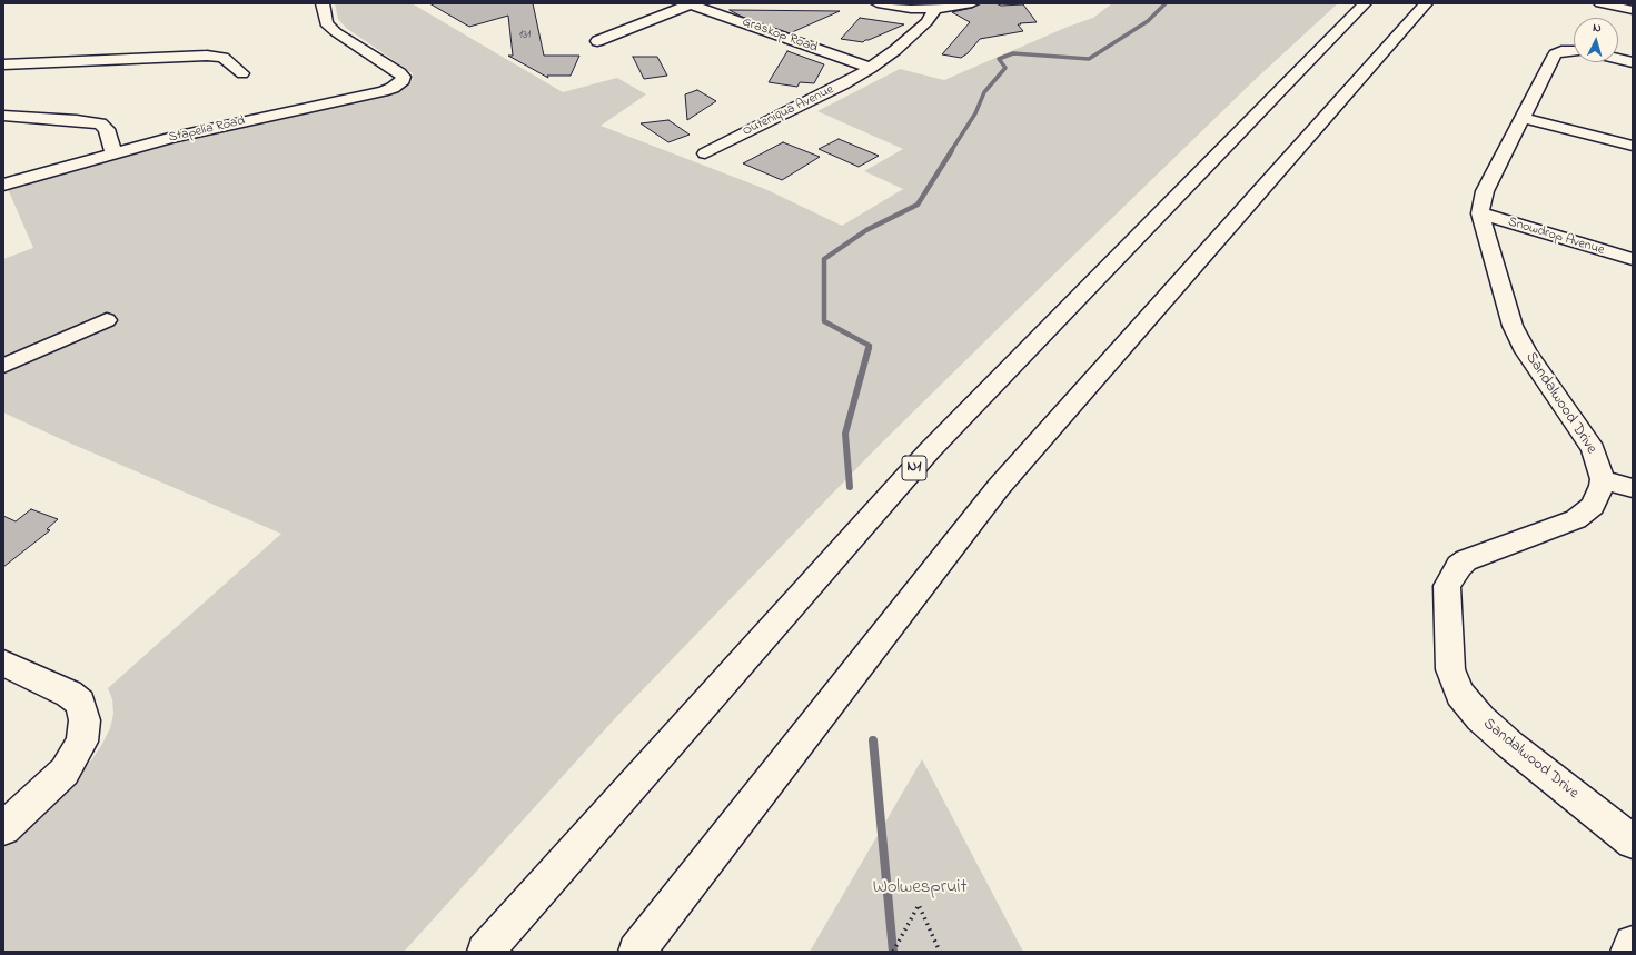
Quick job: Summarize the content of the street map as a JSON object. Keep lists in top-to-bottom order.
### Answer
{
  "streets": {
    "main road": [
      "Graskop Road",
      "Outeniqua Avenue",
      "Stapelia Road",
      "Snowdrop Avenue",
      "Sandalwood Drive",
      "N1"
    ]
  },
  "crossings": [
    ["Graskop Road", "Outeniqua Avenue"],
    ["Snowdrop Avenue", "Sandalwood Drive"]
  ],
  "parks": ["Wolwespruit"],
  "house_numbers": ["131"],
  "north": "top"
}
